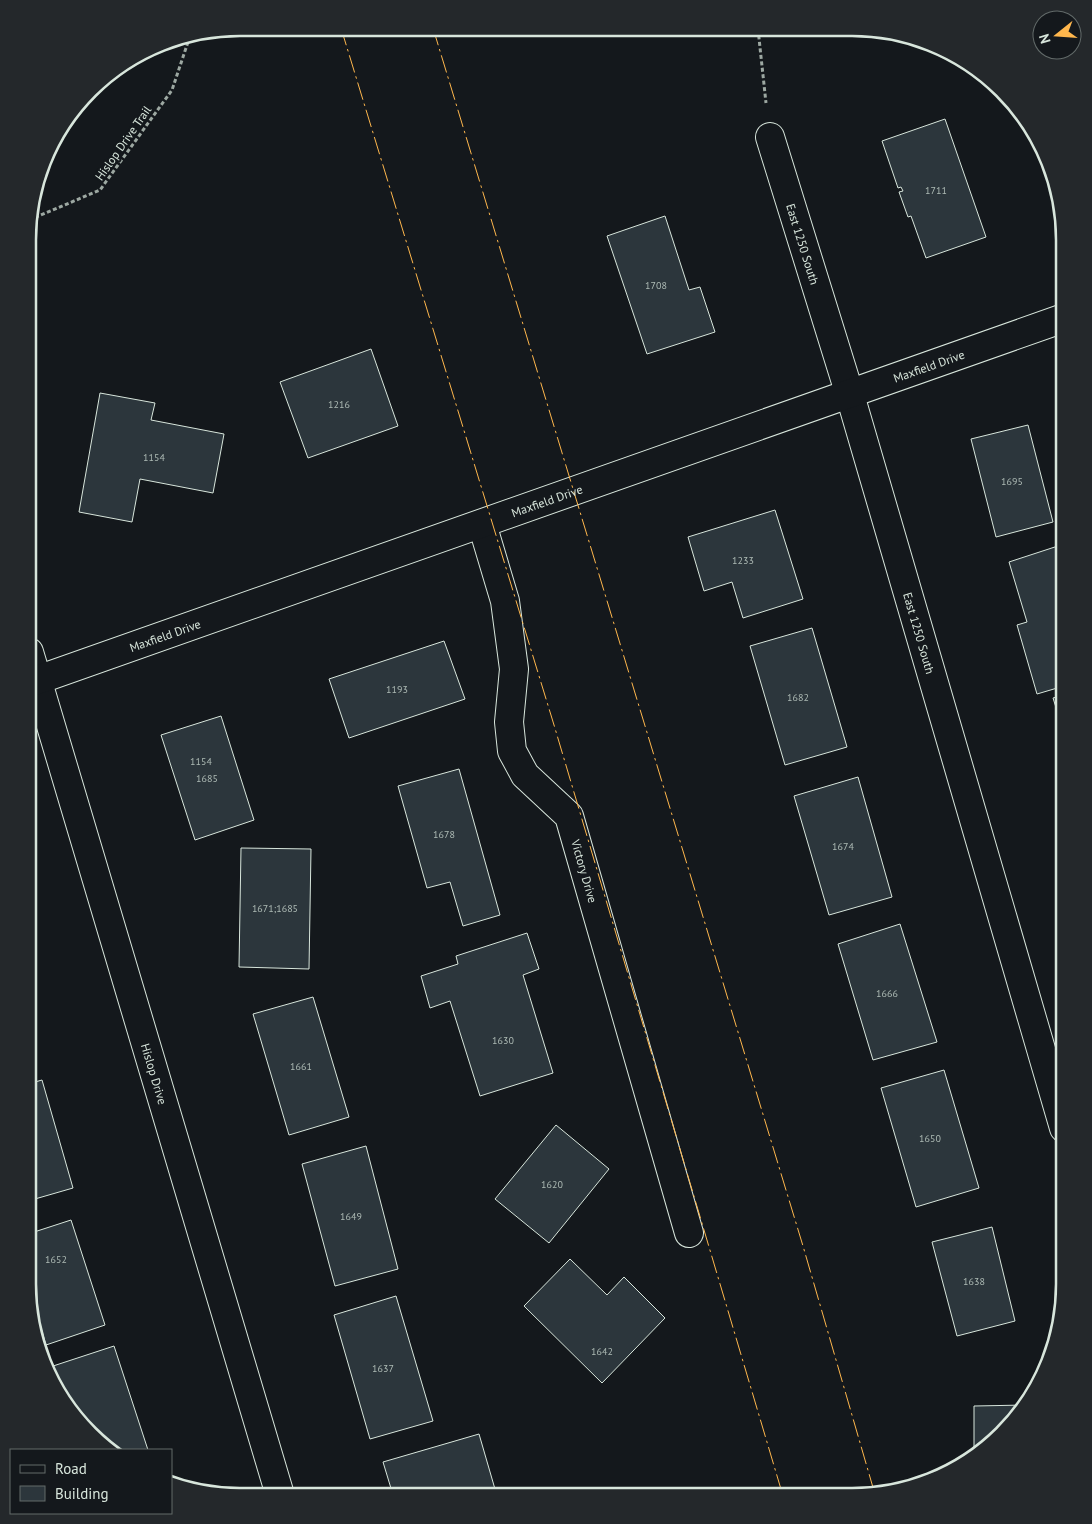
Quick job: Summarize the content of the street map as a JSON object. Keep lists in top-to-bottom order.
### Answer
{
  "streets": {
    "street": [
      "East 1250 South",
      "Maxfield Drive",
      "Victory Drive",
      "Hislop Drive"
    ],
    "path": ["Hislop Drive Trail"]
  },
  "crossings": [
    ["East 1250 South", "Maxfield Drive"],
    ["Maxfield Drive", "Victory Drive"]
  ],
  "house_numbers": [
    "1711",
    "1708",
    "1216",
    "1154",
    "1695",
    "1233",
    "1193",
    "1682",
    "1154",
    "1685",
    "1678",
    "1674",
    "1671;1685",
    "1666",
    "1630",
    "1661",
    "1650",
    "1620",
    "1649",
    "1652",
    "1638",
    "1642",
    "1637"
  ],
  "legend": ["Road", "Building"],
  "north": "left"
}
